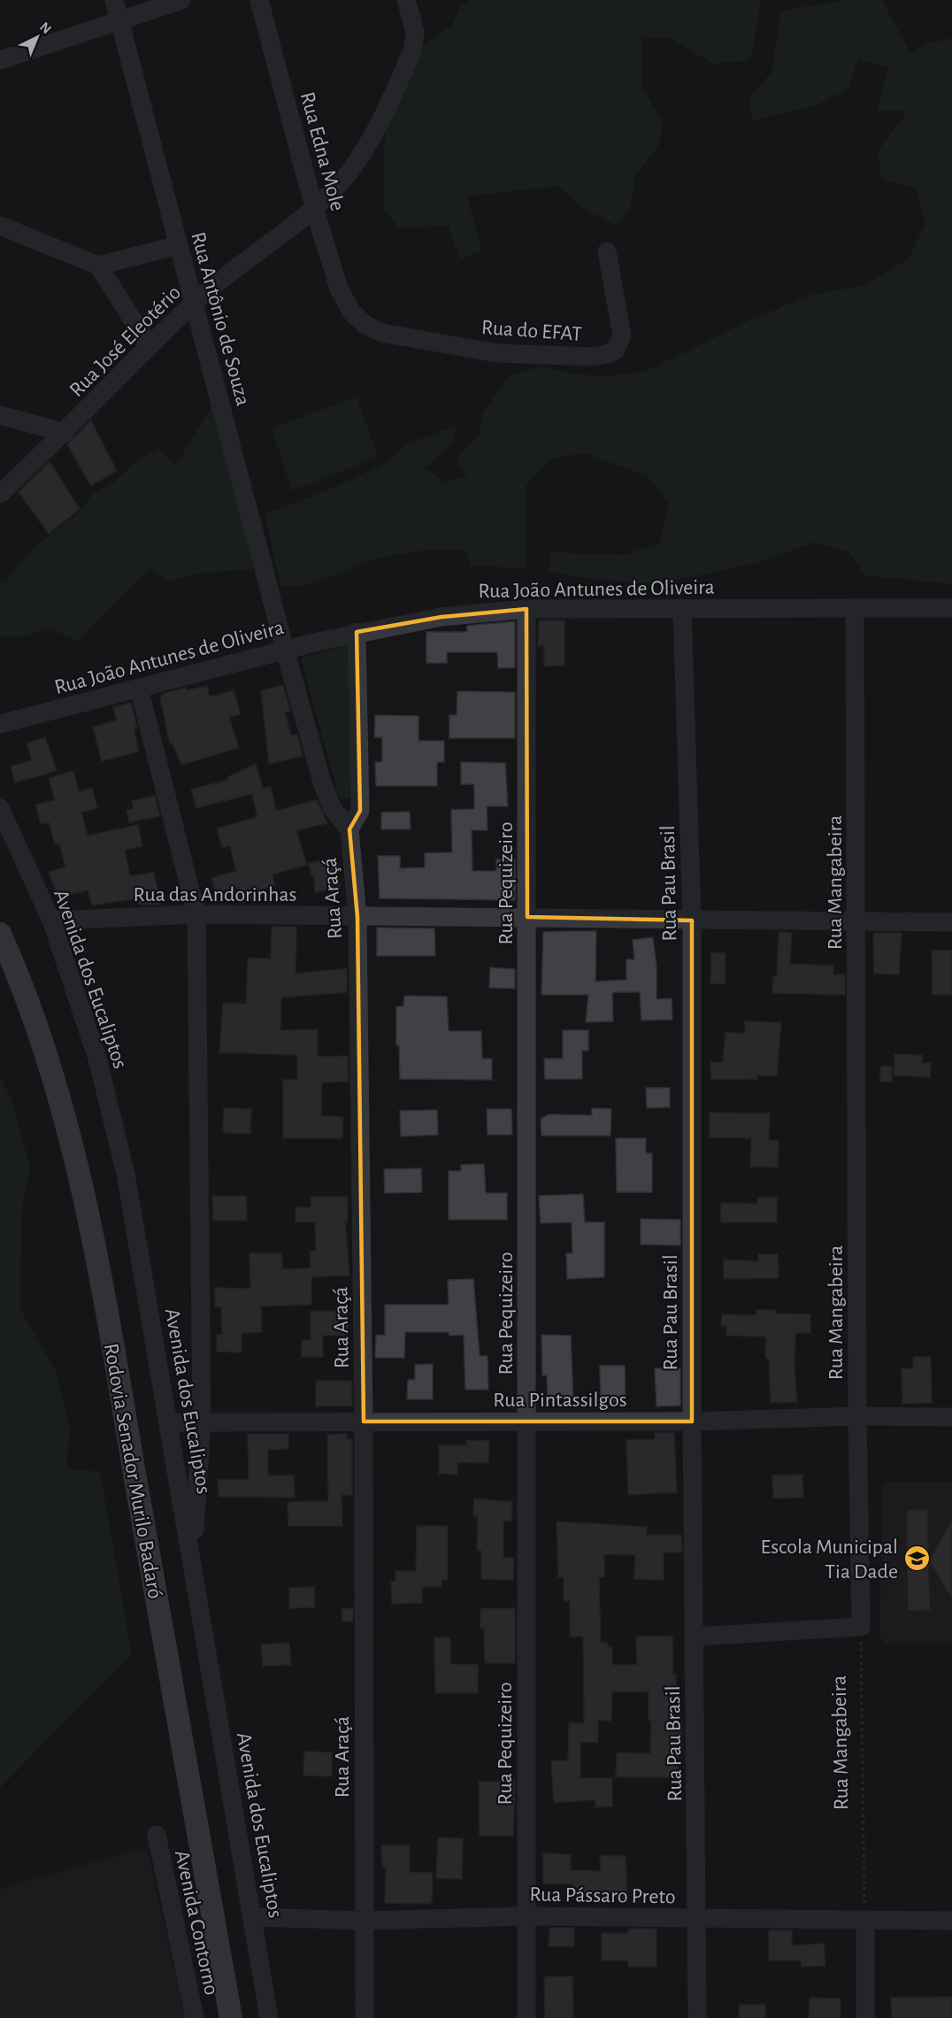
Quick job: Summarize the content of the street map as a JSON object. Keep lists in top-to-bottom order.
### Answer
{
  "streets": {
    "main road": ["Rodovia Senador Murilo Badaró"],
    "street": [
      "Rua Edna Mole",
      "Rua Antônio de Souza",
      "Rua do EFAT",
      "Rua José Eleotério",
      "Rua João Antunes de Oliveira",
      "Rua Mangabeira",
      "Rua Pequizeiro",
      "Rua Pau Brasil",
      "Rua das Andorinhas",
      "Rua Araçá",
      "Avenida dos Eucaliptos",
      "Rua Pintassilgos",
      "Rua Pássaro Preto",
      "Avenida Contorno"
    ]
  },
  "crossings": [
    ["Rua Edna Mole", "Rua do EFAT"],
    ["Rua Edna Mole", "Rua José Eleotério"],
    ["Rua Antônio de Souza", "Rua José Eleotério"],
    ["Rua Antônio de Souza", "Rua João Antunes de Oliveira"],
    ["Rua Antônio de Souza", "Rua Araçá"],
    ["Rua João Antunes de Oliveira", "Rua Mangabeira"],
    ["Rua João Antunes de Oliveira", "Rua Pequizeiro"],
    ["Rua João Antunes de Oliveira", "Rua Pau Brasil"],
    ["Rua João Antunes de Oliveira", "Rua Araçá"],
    ["Rua Mangabeira", "Rua das Andorinhas"],
    ["Rua Mangabeira", "Rua Pintassilgos"],
    ["Rua Mangabeira", "Rua Pássaro Preto"],
    ["Rua Pequizeiro", "Rua das Andorinhas"],
    ["Rua Pequizeiro", "Rua Pintassilgos"],
    ["Rua Pequizeiro", "Rua Pássaro Preto"],
    ["Rua Pau Brasil", "Rua das Andorinhas"],
    ["Rua Pau Brasil", "Rua Pintassilgos"],
    ["Rua Pau Brasil", "Rua Pássaro Preto"],
    ["Rua das Andorinhas", "Rua Araçá"],
    ["Rua das Andorinhas", "Avenida dos Eucaliptos"],
    ["Rua Araçá", "Rua Pintassilgos"],
    ["Rua Araçá", "Rua Pássaro Preto"],
    ["Avenida dos Eucaliptos", "Rua Pintassilgos"],
    ["Avenida dos Eucaliptos", "Rua Pássaro Preto"]
  ],
  "places": {
    "school or university": ["Escola Municipal Tia Dade"]
  },
  "north": "top right"
}
